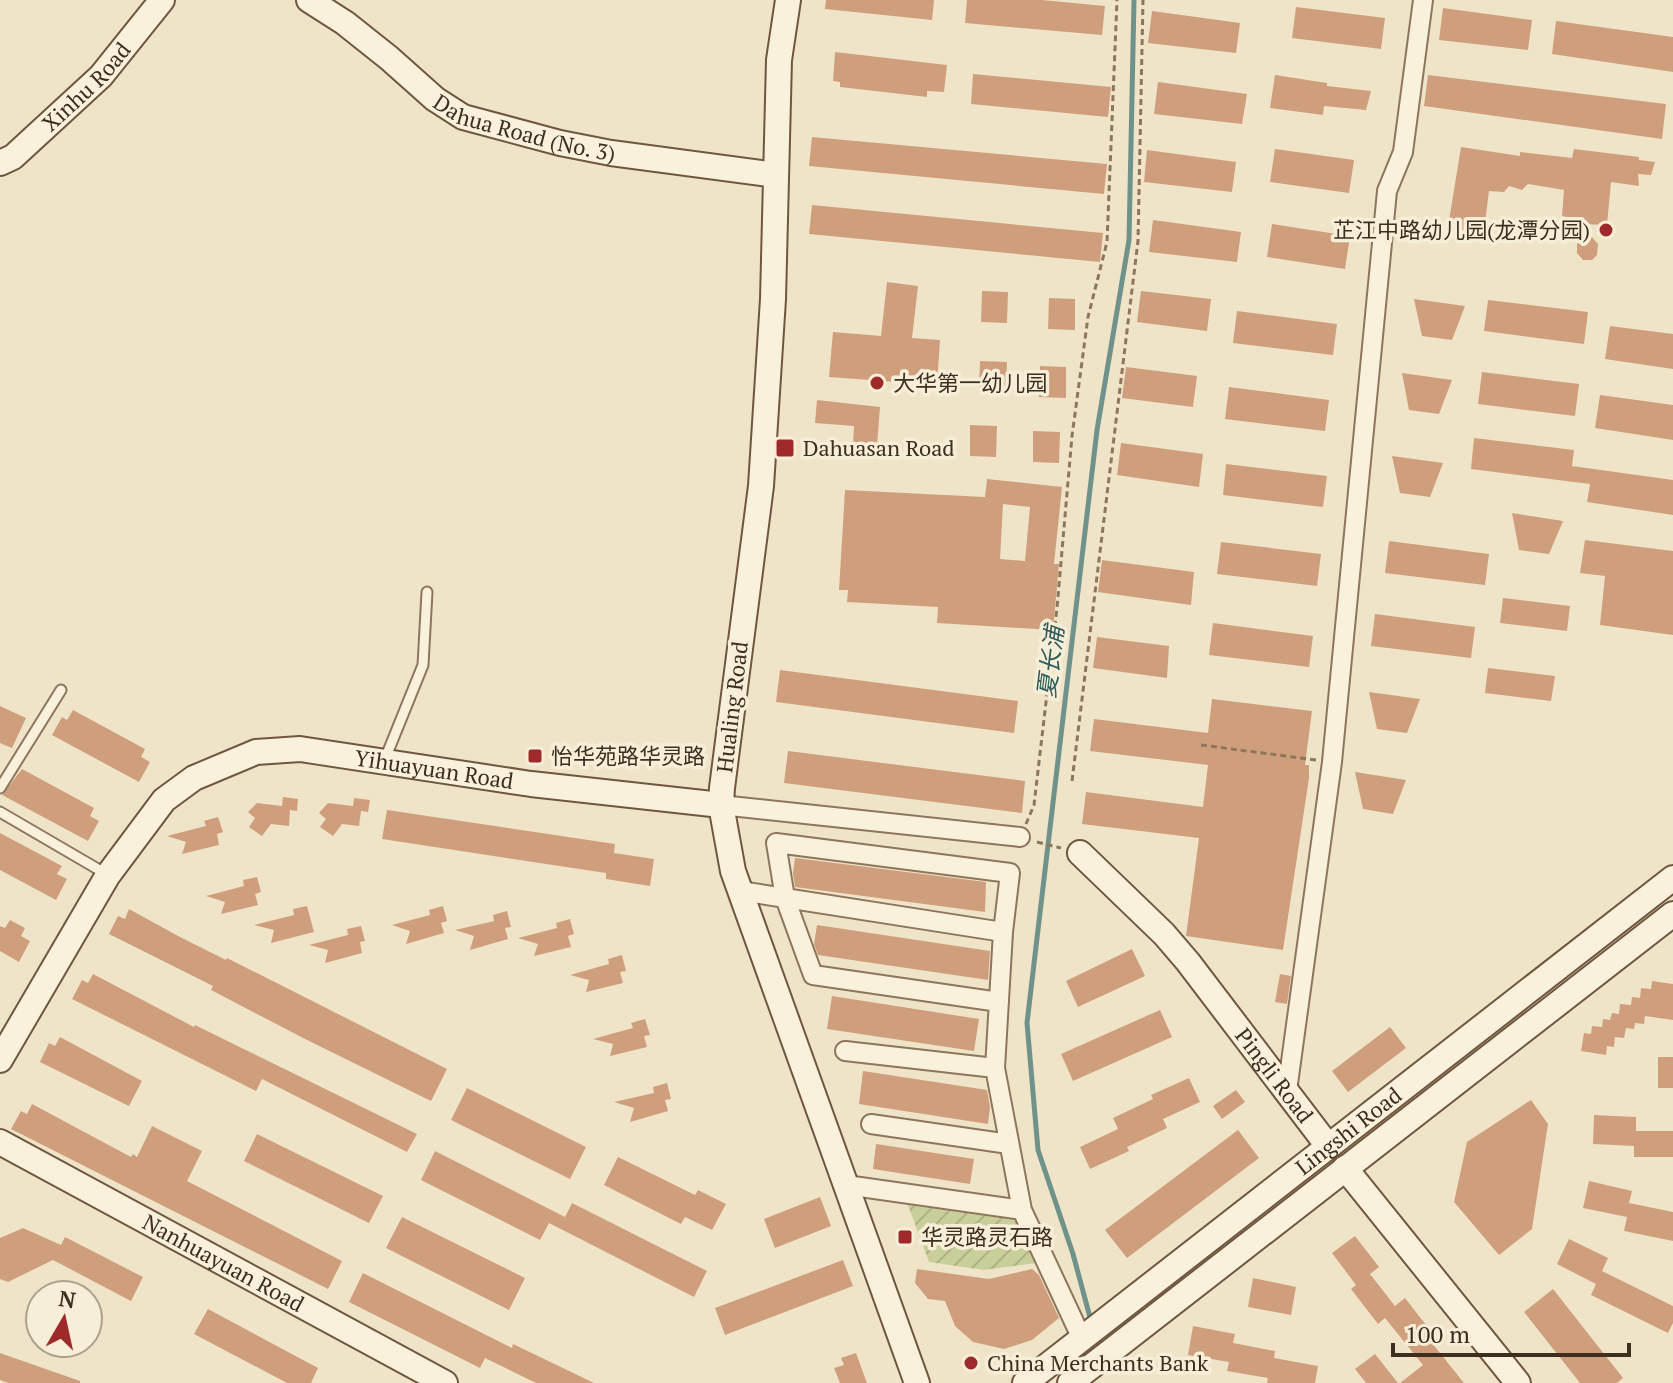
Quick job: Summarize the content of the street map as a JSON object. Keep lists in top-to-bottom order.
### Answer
{
  "streets": {
    "main road": [
      "Xinhu Road",
      "Dahua Road (No. 3)",
      "Hualing Road",
      "Yihuayuan Road",
      "Pingli Road",
      "Lingshi Road",
      "Nanhuayuan Road"
    ]
  },
  "crossings": [
    ["Dahua Road (No. 3)", "Hualing Road"],
    ["Hualing Road", "Yihuayuan Road"],
    ["Pingli Road", "Lingshi Road"]
  ],
  "water": ["夏长浦"],
  "places": {
    "other": ["芷江中路幼儿园(龙潭分园)", "大华第一幼儿园", "China Merchants Bank"],
    "transit": ["Dahuasan Road", "怡华苑路华灵路", "华灵路灵石路"]
  },
  "scale_bar": "100 m",
  "north": "top"
}
